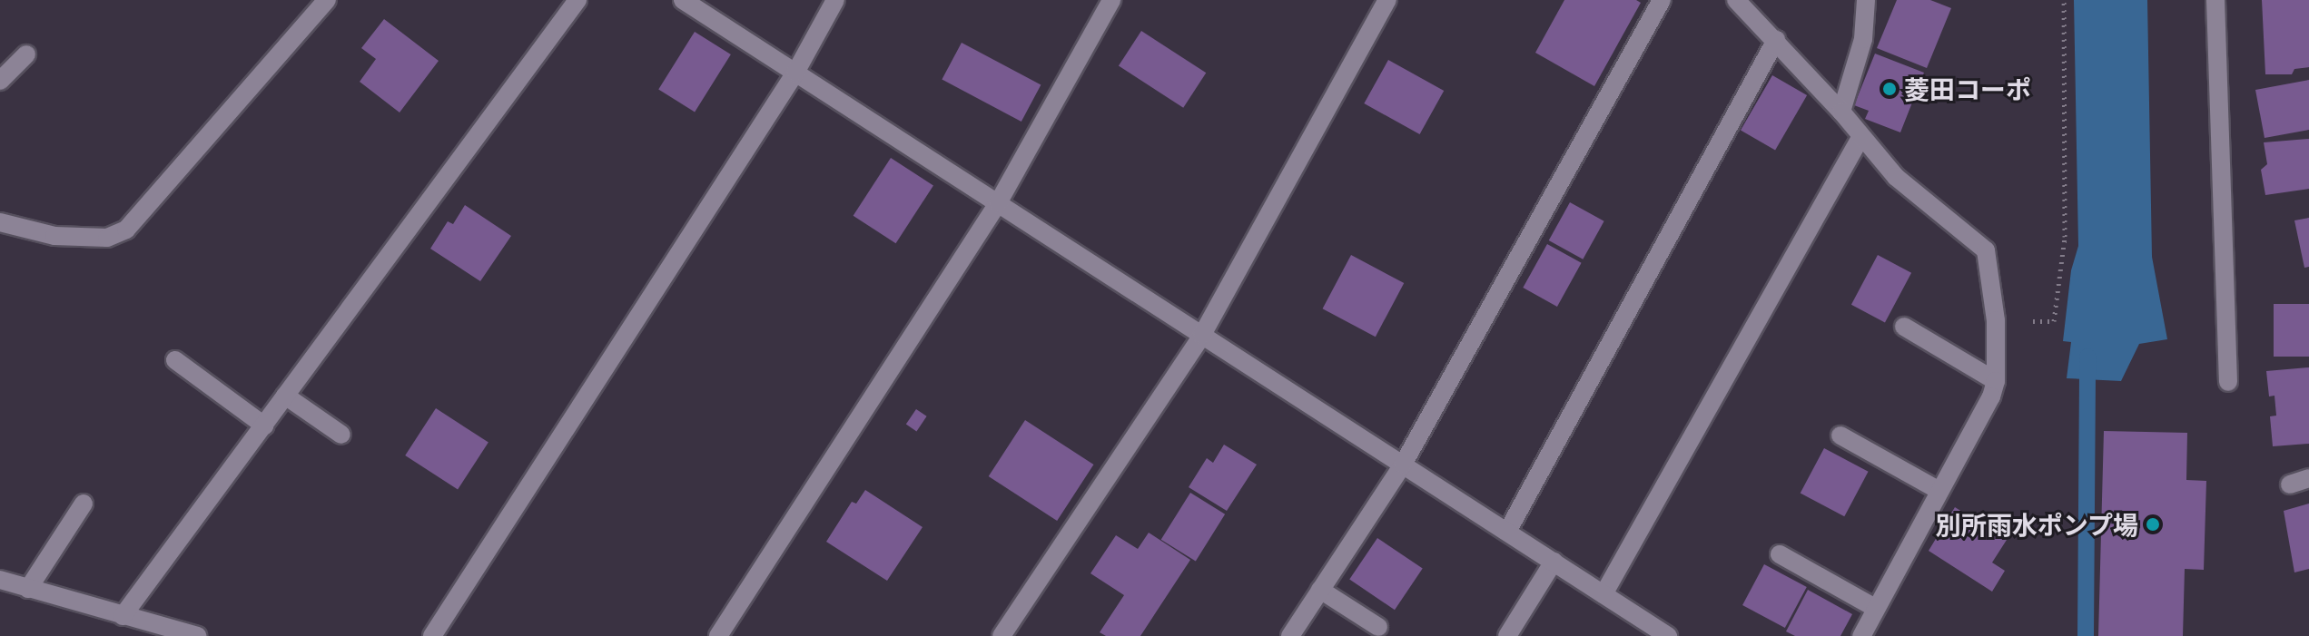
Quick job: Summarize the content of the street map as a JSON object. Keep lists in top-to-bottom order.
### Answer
{
  "places": ["菱田コーポ", "別所雨水ポンプ場"]
}
